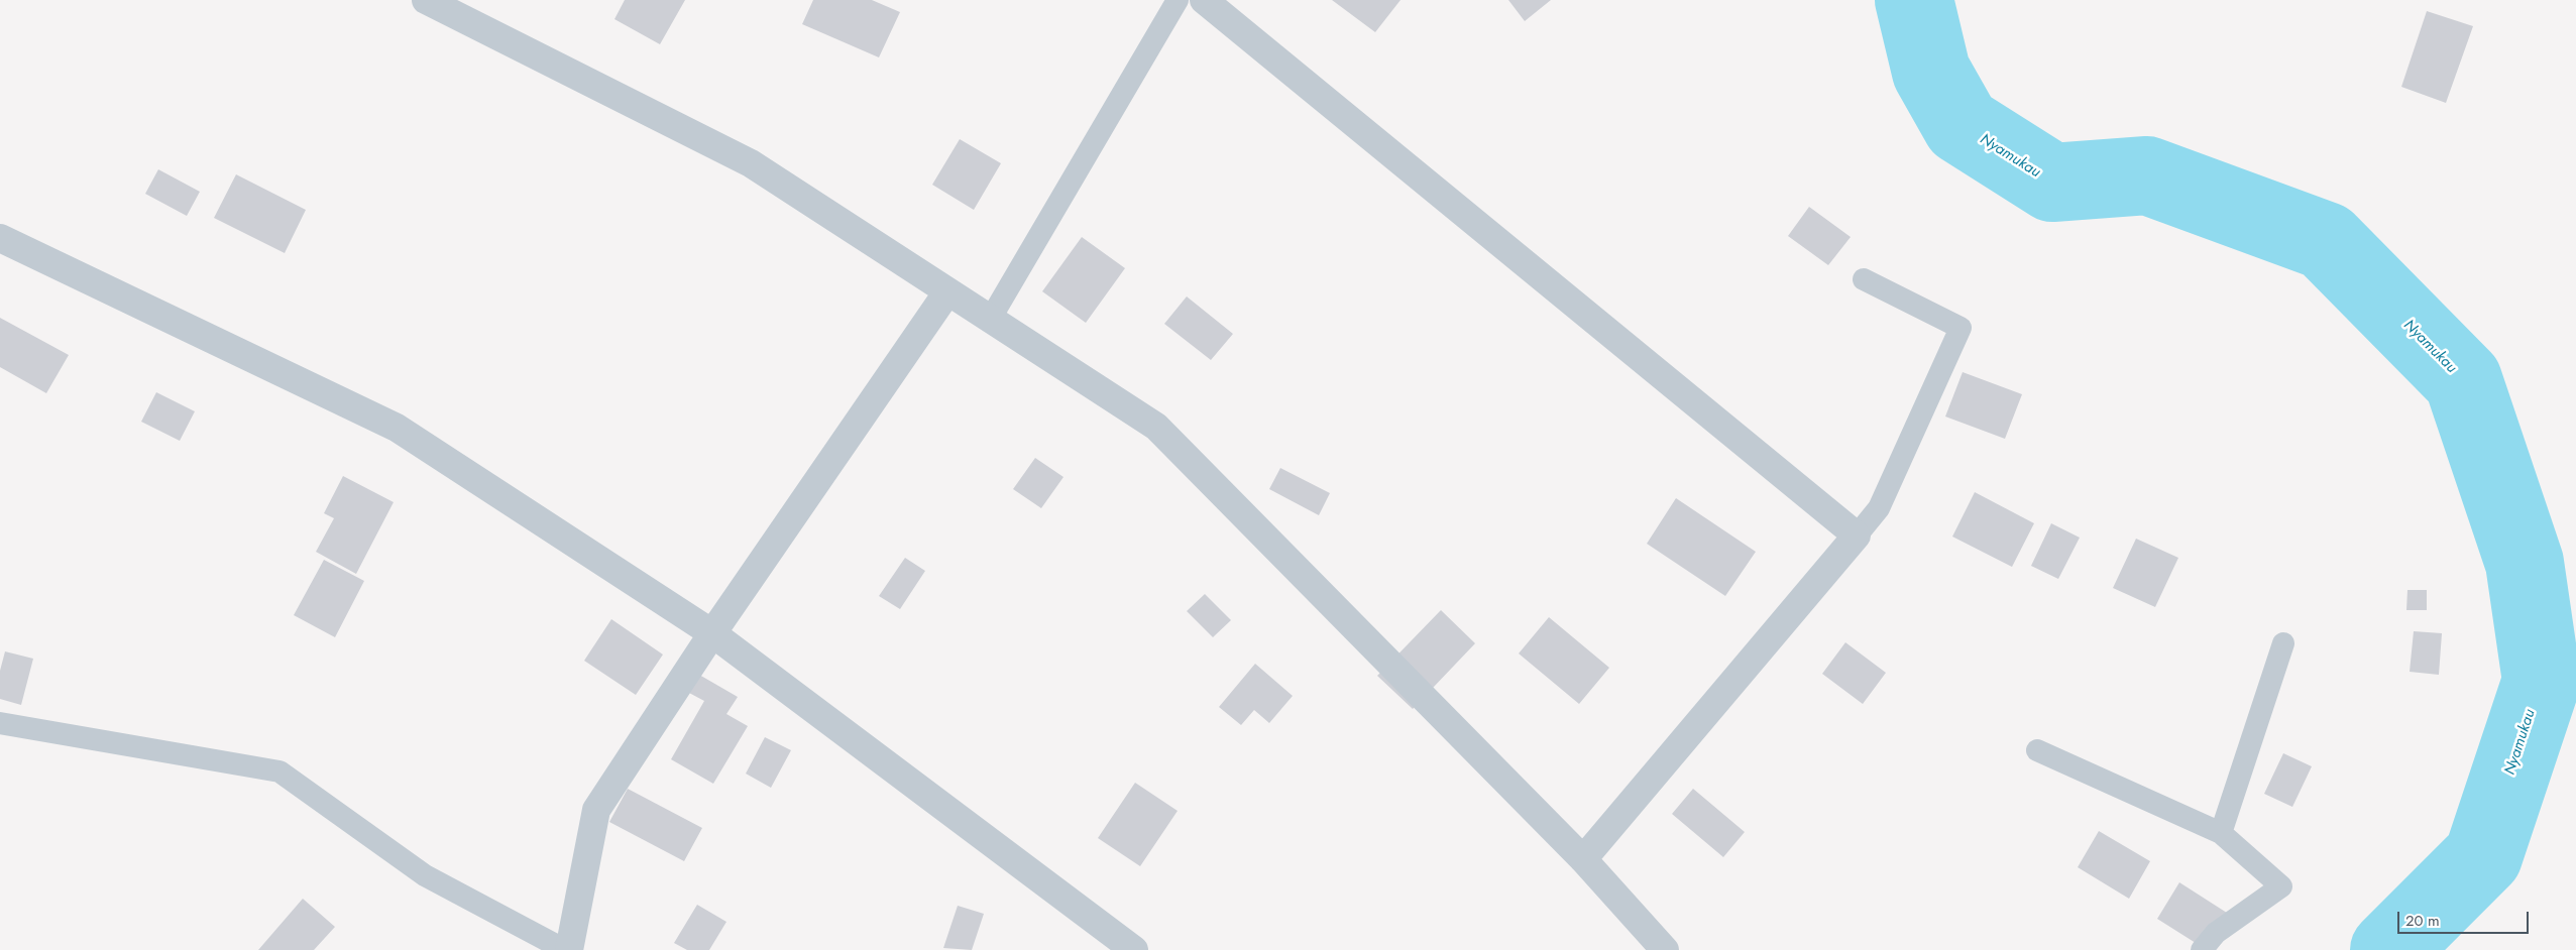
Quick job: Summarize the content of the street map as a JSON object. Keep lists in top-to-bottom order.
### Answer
{
  "water": ["Nyamukau"],
  "scale_bar": "20 m"
}
